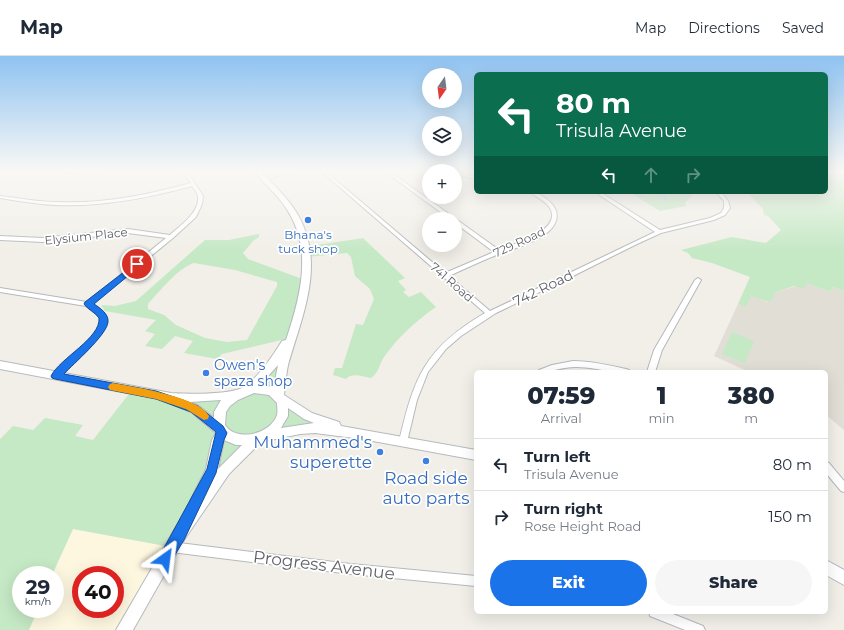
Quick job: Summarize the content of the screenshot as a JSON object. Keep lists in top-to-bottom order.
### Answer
{
  "streets": {
    "street": [
      "Elysium Place",
      "729 Road",
      "741 Road",
      "742 Road",
      "Progress Avenue"
    ]
  },
  "crossings": [
    ["729 Road", "741 Road"],
    ["741 Road", "742 Road"]
  ],
  "places": [
    "Bhana's tuck shop",
    "Owen's spaza shop",
    "Muhammed's superette",
    "Road side auto parts"
  ],
  "north": "bottom",
  "page": {
    "header": "Map",
    "nav": ["Map", "Directions", "Saved"],
    "map_buttons": ["+", "−"],
    "turn": ["80 m", "Trisula Avenue"],
    "eta": [
      "07:59",
      "Arrival",
      "1",
      "min",
      "380",
      "m"
    ],
    "list": [
      {
        "name": "Turn left",
        "note": "Trisula Avenue",
        "value": "80 m"
      },
      {
        "name": "Turn right",
        "note": "Rose Height Road",
        "value": "150 m"
      }
    ],
    "buttons": ["Exit", "Share"],
    "speed": "29 km/h",
    "limit": "40"
  }
}
